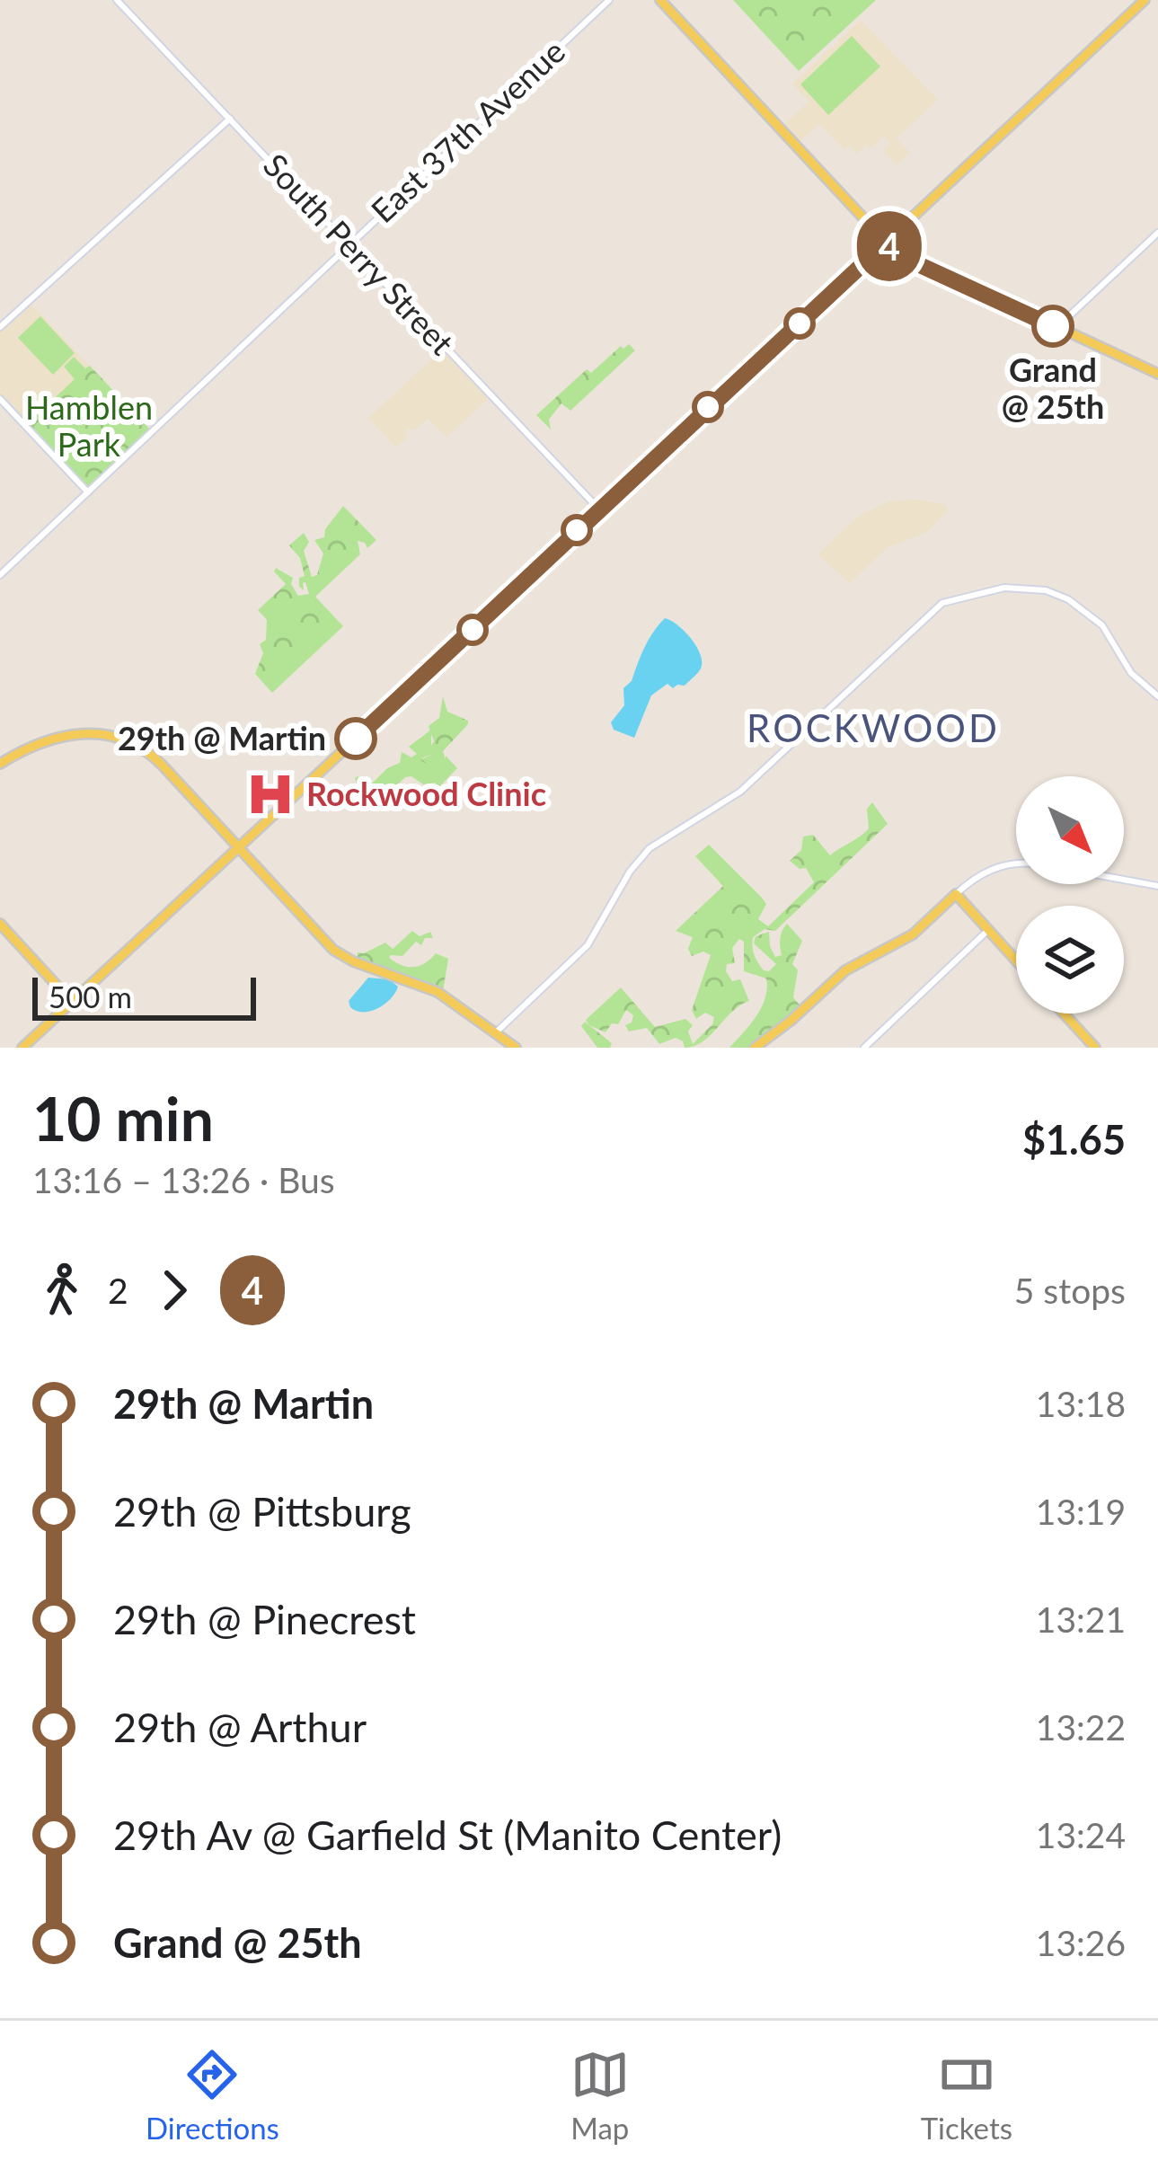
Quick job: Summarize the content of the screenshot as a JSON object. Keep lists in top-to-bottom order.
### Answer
{
  "streets": {
    "street": ["East 37th Avenue", "South Perry Street"]
  },
  "crossings": [
    ["East 37th Avenue", "South Perry Street"]
  ],
  "districts": ["ROCKWOOD"],
  "parks": ["Hamblen Park"],
  "places": {
    "other": ["Grand @ 25th", "29th @ Martin"],
    "hospital": ["Rockwood Clinic"]
  },
  "lines": ["bus line 4"],
  "scale_bar": "500 m",
  "north": "bottom right",
  "page": {
    "on_map": "4",
    "scale": "500 m",
    "heading": ["10 min", "13:16 – 13:26 · Bus", "$1.65"],
    "legs": ["2", "4", "5 stops"],
    "list": [
      {
        "name": "29th @ Martin",
        "value": "13:18"
      },
      {
        "name": "29th @ Pittsburg",
        "value": "13:19"
      },
      {
        "name": "29th @ Pinecrest",
        "value": "13:21"
      },
      {
        "name": "29th @ Arthur",
        "value": "13:22"
      },
      {
        "name": "29th Av @ Garfield St (Manito Center)",
        "value": "13:24"
      },
      {
        "name": "Grand @ 25th",
        "value": "13:26"
      }
    ],
    "tabs": ["Directions", "Map", "Tickets"]
  }
}
